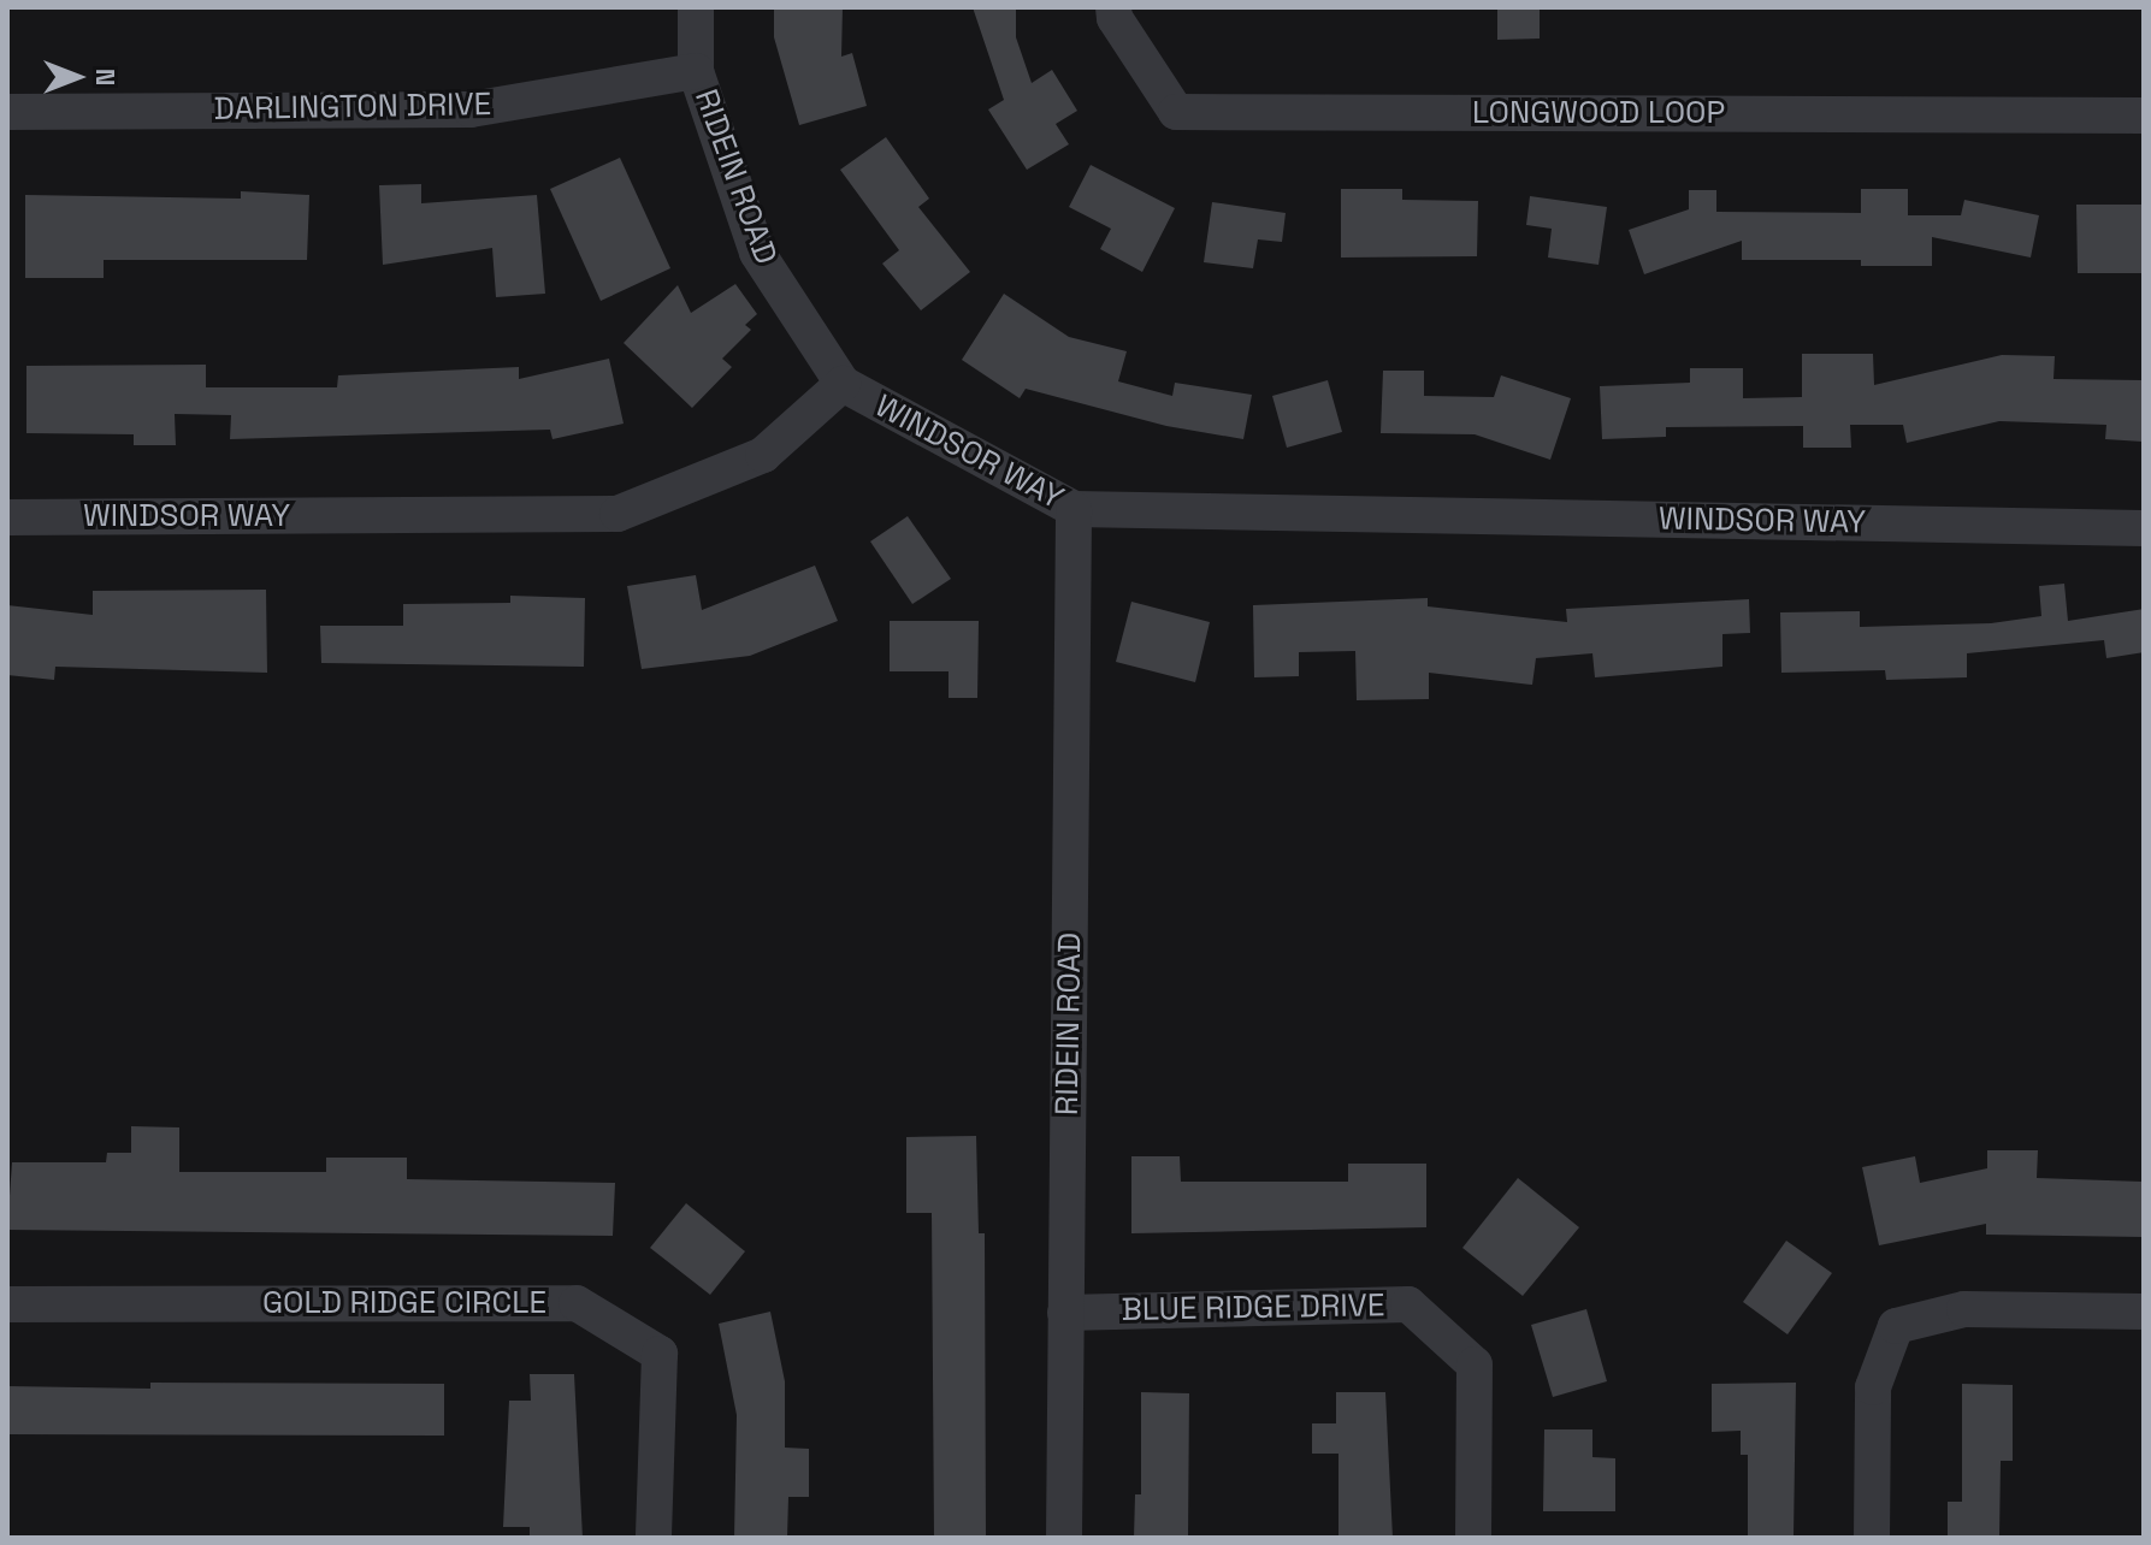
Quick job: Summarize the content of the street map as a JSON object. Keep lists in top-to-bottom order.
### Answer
{
  "streets": {
    "street": [
      "DARLINGTON DRIVE",
      "LONGWOOD LOOP",
      "RIDEIN ROAD",
      "WINDSOR WAY",
      "GOLD RIDGE CIRCLE",
      "BLUE RIDGE DRIVE"
    ]
  },
  "crossings": [
    ["DARLINGTON DRIVE", "RIDEIN ROAD"],
    ["RIDEIN ROAD", "WINDSOR WAY"],
    ["RIDEIN ROAD", "BLUE RIDGE DRIVE"]
  ],
  "north": "right"
}
